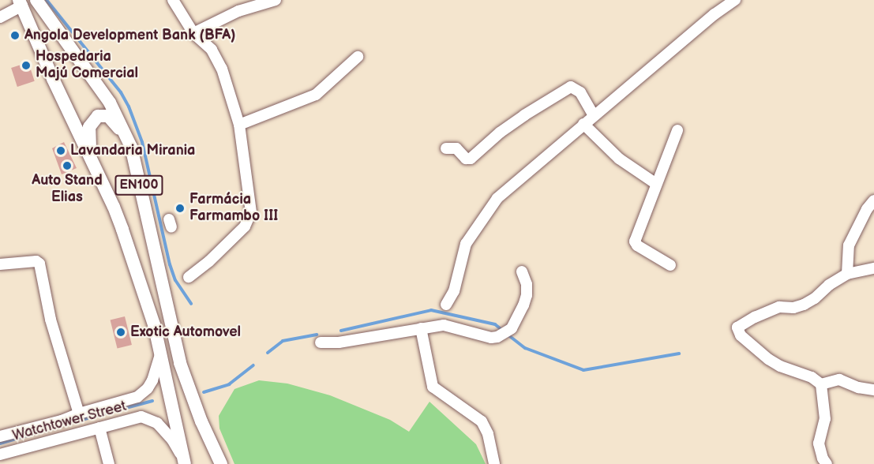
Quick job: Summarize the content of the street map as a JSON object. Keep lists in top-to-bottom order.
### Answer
{
  "streets": {
    "main road": ["EN100"],
    "street": ["Watchtower Street"]
  },
  "crossings": [
    ["EN100", "Watchtower Street"]
  ],
  "places": [
    "Angola Development Bank (BFA)",
    "Hospedaria Majú Comercial",
    "Lavandaria Mirania",
    "Auto Stand Elias",
    "Farmácia Farmambo III",
    "Exotic Automovel"
  ]
}
